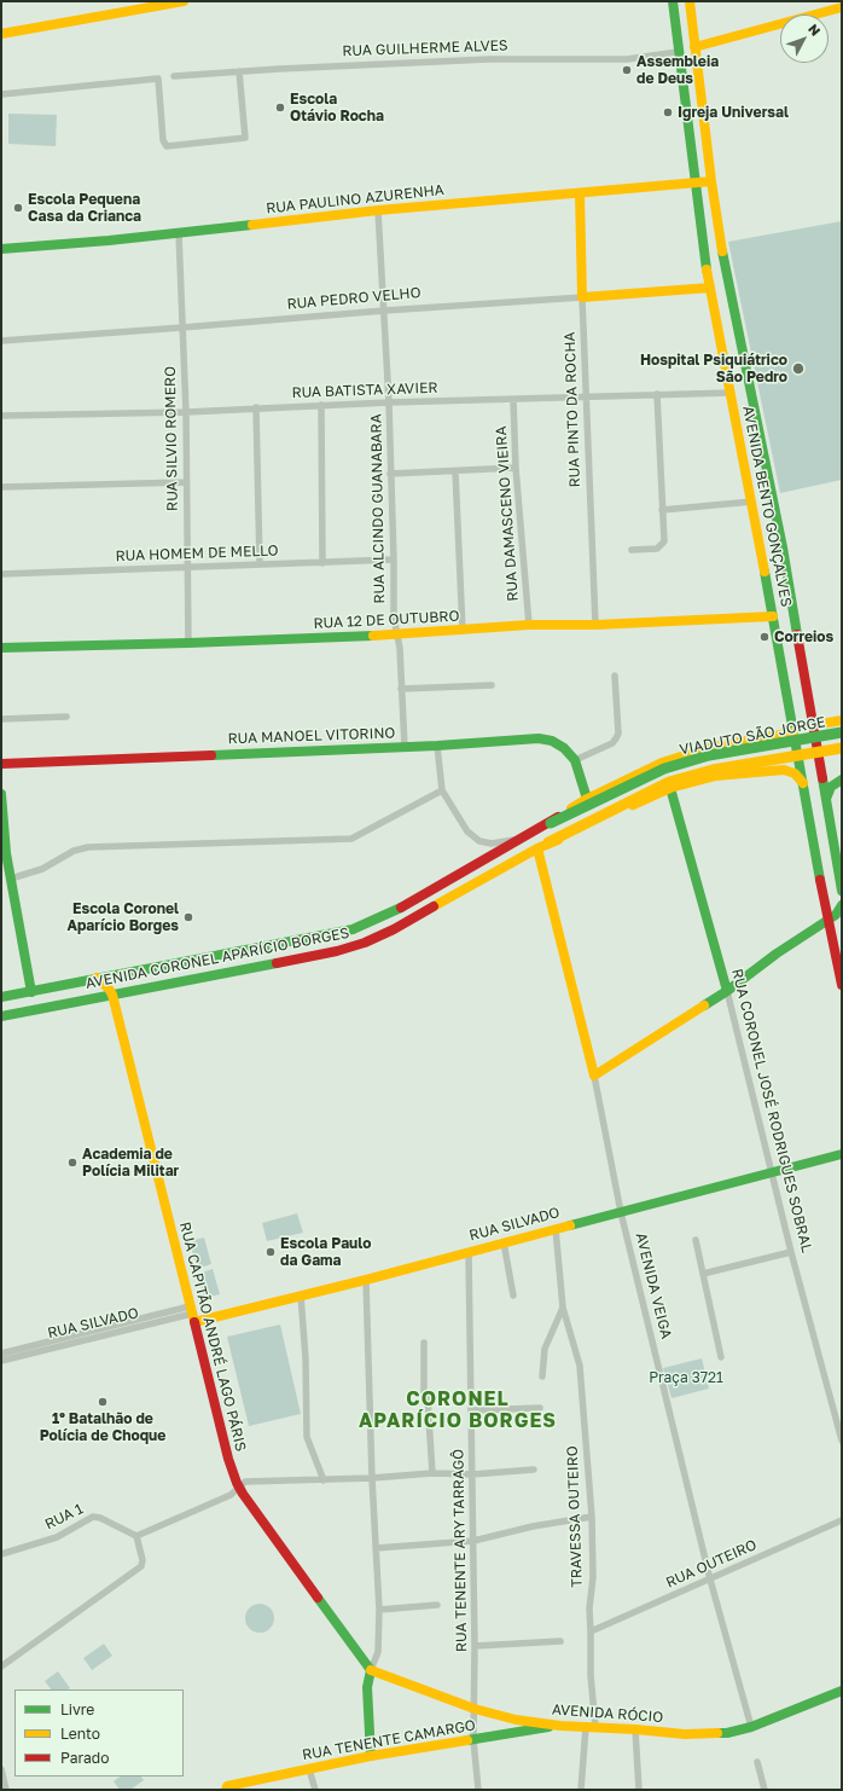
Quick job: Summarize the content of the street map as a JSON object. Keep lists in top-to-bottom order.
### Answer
{
  "streets": {
    "street": [
      "RUA GUILHERME ALVES",
      "RUA PAULINO AZURENHA",
      "RUA PEDRO VELHO",
      "RUA BATISTA XAVIER",
      "RUA PINTO DA ROCHA",
      "RUA SILVIO ROMERO",
      "AVENIDA BENTO GONÇALVES",
      "RUA ALCINDO GUANABARA",
      "RUA DAMASCENO VIEIRA",
      "RUA HOMEM DE MELLO",
      "RUA 12 DE OUTUBRO",
      "RUA MANOEL VITORINO",
      "VIADUTO SÃO JORGE",
      "AVENIDA CORONEL APARÍCIO BORGES",
      "RUA CORONEL JOSÉ RODRIGUES SOBRAL",
      "RUA SILVADO",
      "AVENIDA VEIGA",
      "RUA CAPITÃO ANDRÉ LAGO PÁRIS",
      "RUA 1",
      "TRAVESSA OUTEIRO",
      "RUA TENENTE ARY TARRAGÔ",
      "RUA OUTEIRO",
      "AVENIDA RÓCIO",
      "RUA TENENTE CAMARGO"
    ]
  },
  "crossings": [
    ["RUA GUILHERME ALVES", "AVENIDA BENTO GONÇALVES"],
    ["RUA PAULINO AZURENHA", "RUA PINTO DA ROCHA"],
    ["RUA PAULINO AZURENHA", "RUA SILVIO ROMERO"],
    ["RUA PAULINO AZURENHA", "AVENIDA BENTO GONÇALVES"],
    ["RUA PAULINO AZURENHA", "RUA ALCINDO GUANABARA"],
    ["RUA PEDRO VELHO", "RUA PINTO DA ROCHA"],
    ["RUA PEDRO VELHO", "RUA SILVIO ROMERO"],
    ["RUA PEDRO VELHO", "AVENIDA BENTO GONÇALVES"],
    ["RUA PEDRO VELHO", "RUA ALCINDO GUANABARA"],
    ["RUA BATISTA XAVIER", "RUA PINTO DA ROCHA"],
    ["RUA BATISTA XAVIER", "RUA SILVIO ROMERO"],
    ["RUA BATISTA XAVIER", "AVENIDA BENTO GONÇALVES"],
    ["RUA BATISTA XAVIER", "RUA ALCINDO GUANABARA"],
    ["RUA BATISTA XAVIER", "RUA DAMASCENO VIEIRA"],
    ["RUA PINTO DA ROCHA", "RUA 12 DE OUTUBRO"],
    ["RUA SILVIO ROMERO", "RUA HOMEM DE MELLO"],
    ["RUA SILVIO ROMERO", "RUA 12 DE OUTUBRO"],
    ["AVENIDA BENTO GONÇALVES", "RUA 12 DE OUTUBRO"],
    ["AVENIDA BENTO GONÇALVES", "AVENIDA CORONEL APARÍCIO BORGES"],
    ["RUA ALCINDO GUANABARA", "RUA HOMEM DE MELLO"],
    ["RUA ALCINDO GUANABARA", "RUA 12 DE OUTUBRO"],
    ["RUA ALCINDO GUANABARA", "RUA MANOEL VITORINO"],
    ["RUA DAMASCENO VIEIRA", "RUA 12 DE OUTUBRO"],
    ["VIADUTO SÃO JORGE", "AVENIDA CORONEL APARÍCIO BORGES"],
    ["VIADUTO SÃO JORGE", "AVENIDA VEIGA"],
    ["AVENIDA CORONEL APARÍCIO BORGES", "RUA CORONEL JOSÉ RODRIGUES SOBRAL"],
    ["AVENIDA CORONEL APARÍCIO BORGES", "AVENIDA VEIGA"],
    ["AVENIDA CORONEL APARÍCIO BORGES", "RUA CAPITÃO ANDRÉ LAGO PÁRIS"],
    ["RUA CORONEL JOSÉ RODRIGUES SOBRAL", "RUA SILVADO"],
    ["RUA SILVADO", "AVENIDA VEIGA"],
    ["RUA SILVADO", "RUA CAPITÃO ANDRÉ LAGO PÁRIS"],
    ["RUA SILVADO", "TRAVESSA OUTEIRO"],
    ["RUA SILVADO", "RUA TENENTE ARY TARRAGÔ"],
    ["AVENIDA VEIGA", "RUA OUTEIRO"],
    ["AVENIDA VEIGA", "AVENIDA RÓCIO"],
    ["RUA CAPITÃO ANDRÉ LAGO PÁRIS", "AVENIDA RÓCIO"],
    ["TRAVESSA OUTEIRO", "RUA OUTEIRO"],
    ["TRAVESSA OUTEIRO", "AVENIDA RÓCIO"],
    ["RUA TENENTE ARY TARRAGÔ", "AVENIDA RÓCIO"],
    ["RUA TENENTE ARY TARRAGÔ", "RUA TENENTE CAMARGO"],
    ["AVENIDA RÓCIO", "RUA TENENTE CAMARGO"]
  ],
  "districts": ["CORONEL APARÍCIO BORGES"],
  "parks": ["Praça 3721"],
  "places": [
    "Assembleia de Deus",
    "Escola Otávio Rocha",
    "Igreja Universal",
    "Escola Pequena Casa da Crianca",
    "Hospital Psiquiátrico São Pedro",
    "Correios",
    "Escola Coronel Aparício Borges",
    "Academia de Polícia Militar",
    "Escola Paulo da Gama",
    "1º Batalhão de Polícia de Choque"
  ],
  "legend": ["Livre", "Lento", "Parado"],
  "north": "top right"
}
